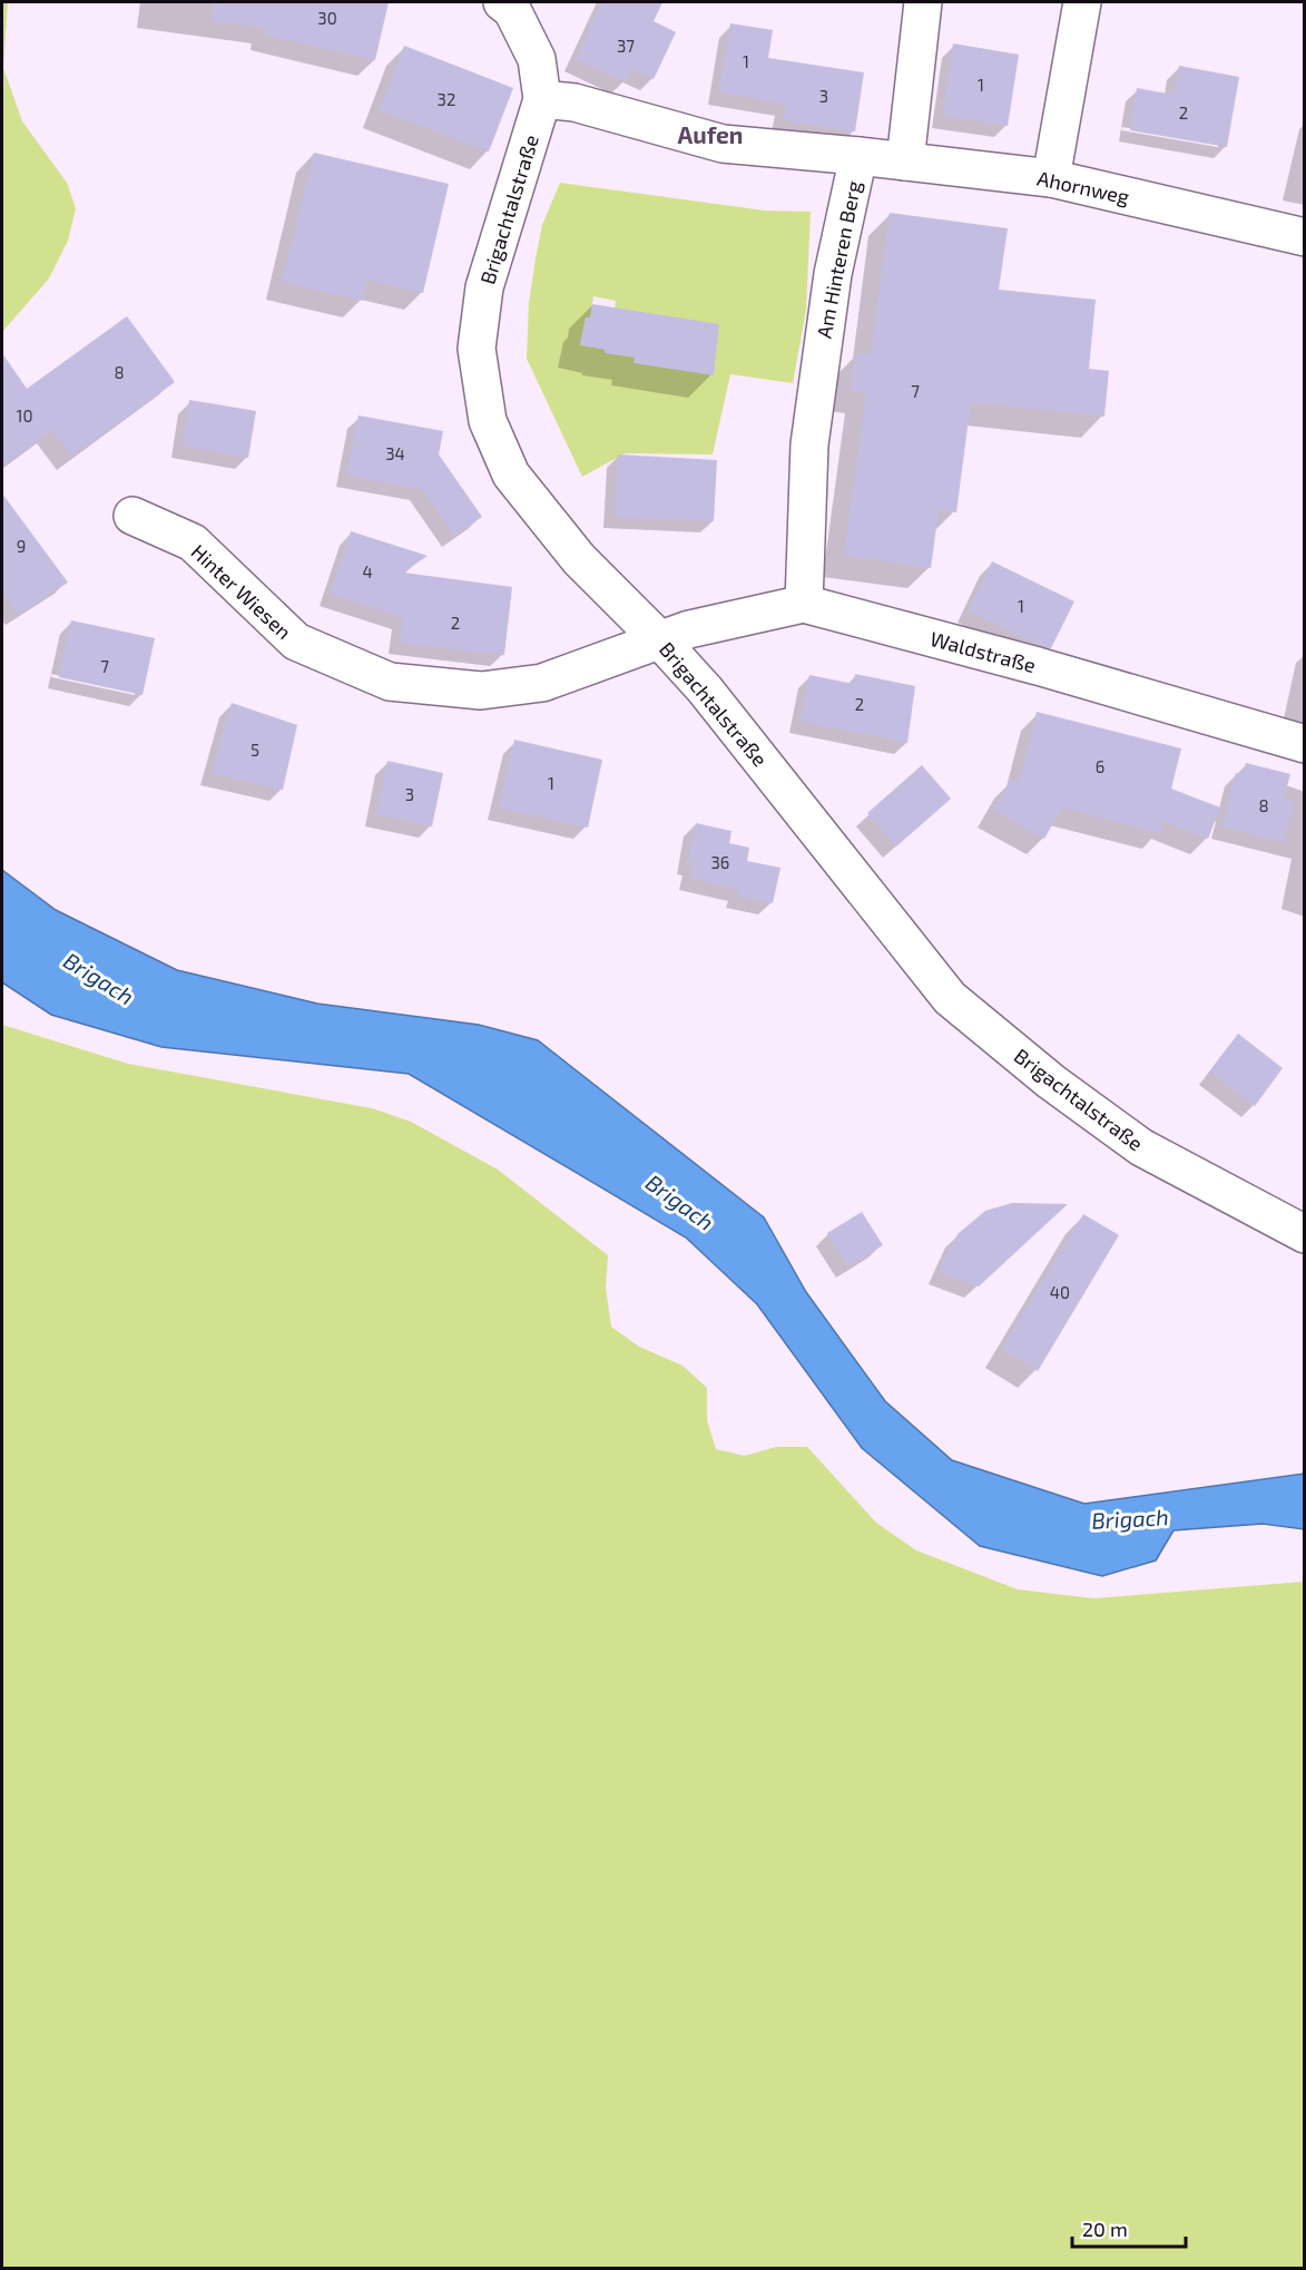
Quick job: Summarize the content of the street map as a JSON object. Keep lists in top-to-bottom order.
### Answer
{
  "streets": {
    "street": [
      "Ahornweg",
      "Brigachtalstraße",
      "Am Hinteren Berg",
      "Hinter Wiesen",
      "Waldstraße"
    ]
  },
  "crossings": [
    ["Ahornweg", "Am Hinteren Berg"],
    ["Brigachtalstraße", "Am Hinteren Berg"],
    ["Brigachtalstraße", "Hinter Wiesen"],
    ["Brigachtalstraße", "Waldstraße"],
    ["Am Hinteren Berg", "Waldstraße"],
    ["Hinter Wiesen", "Waldstraße"]
  ],
  "districts": ["Aufen"],
  "water": ["Brigach"],
  "house_numbers": [
    "30",
    "37",
    "1",
    "1",
    "3",
    "32",
    "2",
    "8",
    "7",
    "10",
    "34",
    "9",
    "4",
    "1",
    "2",
    "7",
    "2",
    "5",
    "6",
    "1",
    "3",
    "8",
    "36",
    "40"
  ],
  "scale_bar": "20 m"
}
